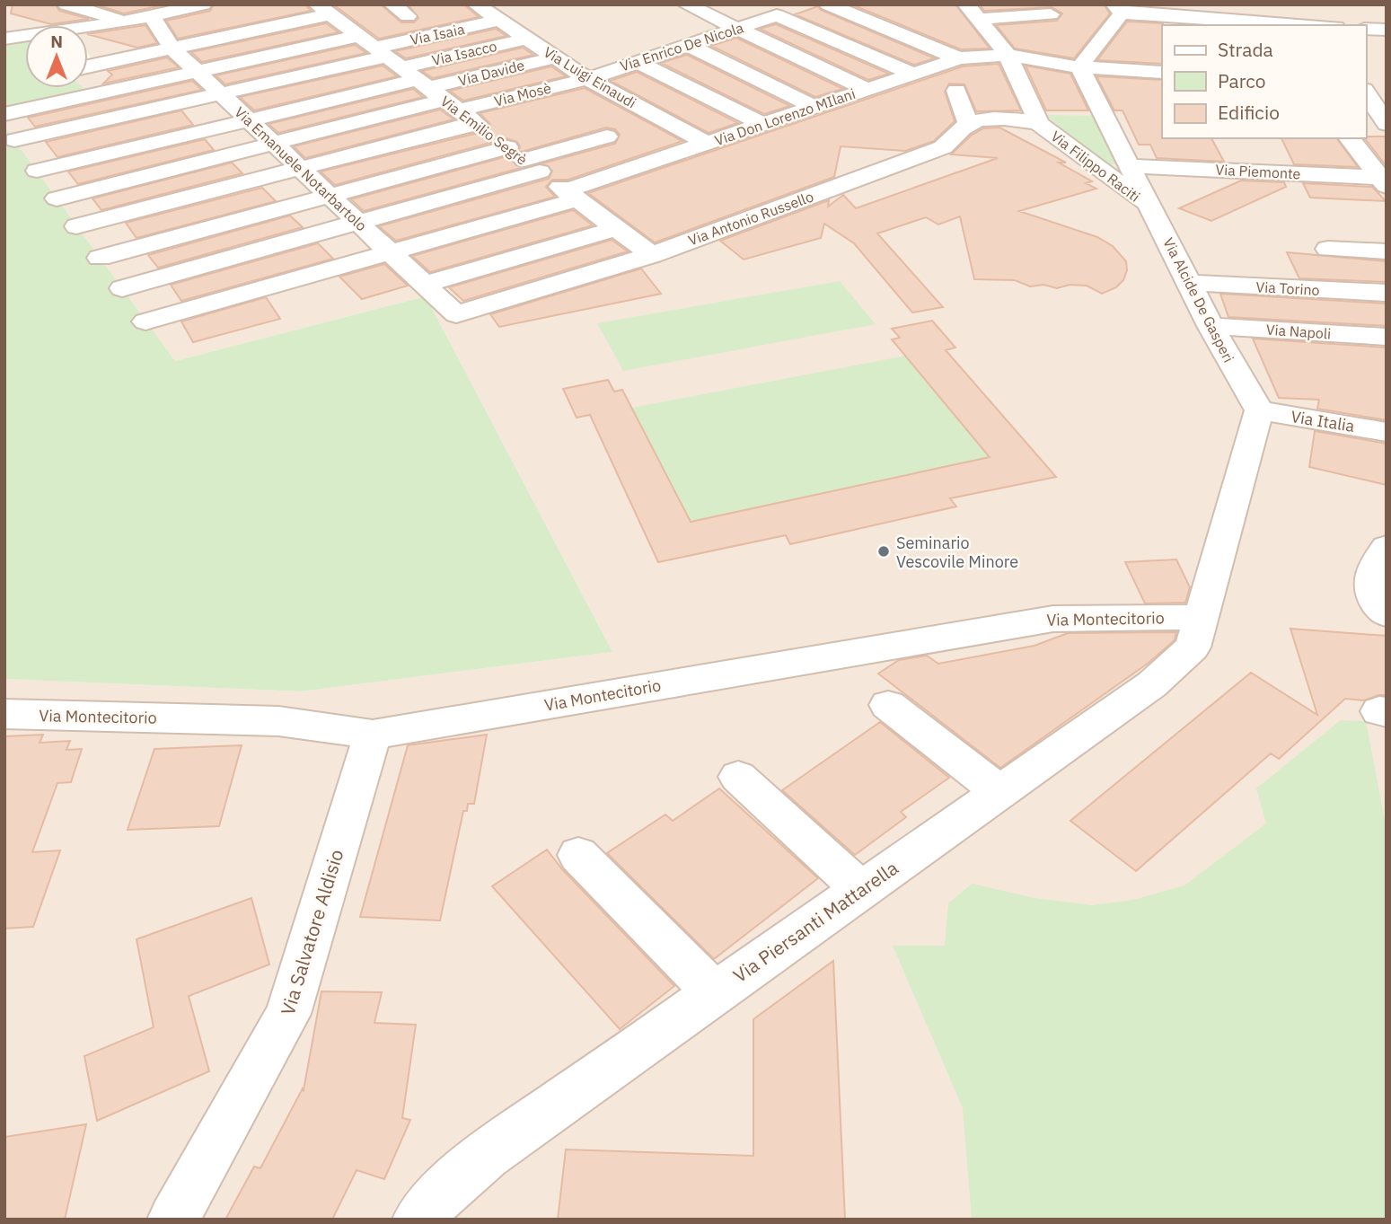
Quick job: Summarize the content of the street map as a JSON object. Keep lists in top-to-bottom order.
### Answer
{
  "streets": {
    "street": [
      "Via Isaia",
      "Via Enrico De Nicola",
      "Via Isacco",
      "Via Davide",
      "Via Luigi Einaudi",
      "Via Mosè",
      "Via Don Lorenzo MIlani",
      "Via Emilio Segrè",
      "Via Filippo Raciti",
      "Via Emanuele Notarbartolo",
      "Via Piemonte",
      "Via Antonio Russello",
      "Via Torino",
      "Via Alcide De Gasperi",
      "Via Napoli",
      "Via Italia",
      "Via Montecitorio",
      "Via Piersanti Mattarella",
      "Via Salvatore Aldisio"
    ]
  },
  "crossings": [
    ["Via Isaia", "Via Isacco"],
    ["Via Isaia", "Via Davide"],
    ["Via Isaia", "Via Luigi Einaudi"],
    ["Via Isaia", "Via Mosè"],
    ["Via Isaia", "Via Emilio Segrè"],
    ["Via Enrico De Nicola", "Via Luigi Einaudi"],
    ["Via Enrico De Nicola", "Via Mosè"],
    ["Via Isacco", "Via Davide"],
    ["Via Isacco", "Via Luigi Einaudi"],
    ["Via Isacco", "Via Mosè"],
    ["Via Isacco", "Via Emilio Segrè"],
    ["Via Davide", "Via Luigi Einaudi"],
    ["Via Davide", "Via Mosè"],
    ["Via Davide", "Via Emilio Segrè"],
    ["Via Luigi Einaudi", "Via Mosè"],
    ["Via Luigi Einaudi", "Via Don Lorenzo MIlani"],
    ["Via Mosè", "Via Emilio Segrè"],
    ["Via Don Lorenzo MIlani", "Via Emilio Segrè"],
    ["Via Don Lorenzo MIlani", "Via Filippo Raciti"],
    ["Via Don Lorenzo MIlani", "Via Emanuele Notarbartolo"],
    ["Via Don Lorenzo MIlani", "Via Alcide De Gasperi"],
    ["Via Emilio Segrè", "Via Antonio Russello"],
    ["Via Filippo Raciti", "Via Alcide De Gasperi"],
    ["Via Emanuele Notarbartolo", "Via Antonio Russello"],
    ["Via Piemonte", "Via Alcide De Gasperi"],
    ["Via Torino", "Via Alcide De Gasperi"],
    ["Via Alcide De Gasperi", "Via Napoli"],
    ["Via Alcide De Gasperi", "Via Italia"],
    ["Via Montecitorio", "Via Piersanti Mattarella"],
    ["Via Montecitorio", "Via Salvatore Aldisio"]
  ],
  "places": ["Seminario Vescovile Minore"],
  "legend": ["Strada", "Parco", "Edificio"],
  "north": "top"
}
